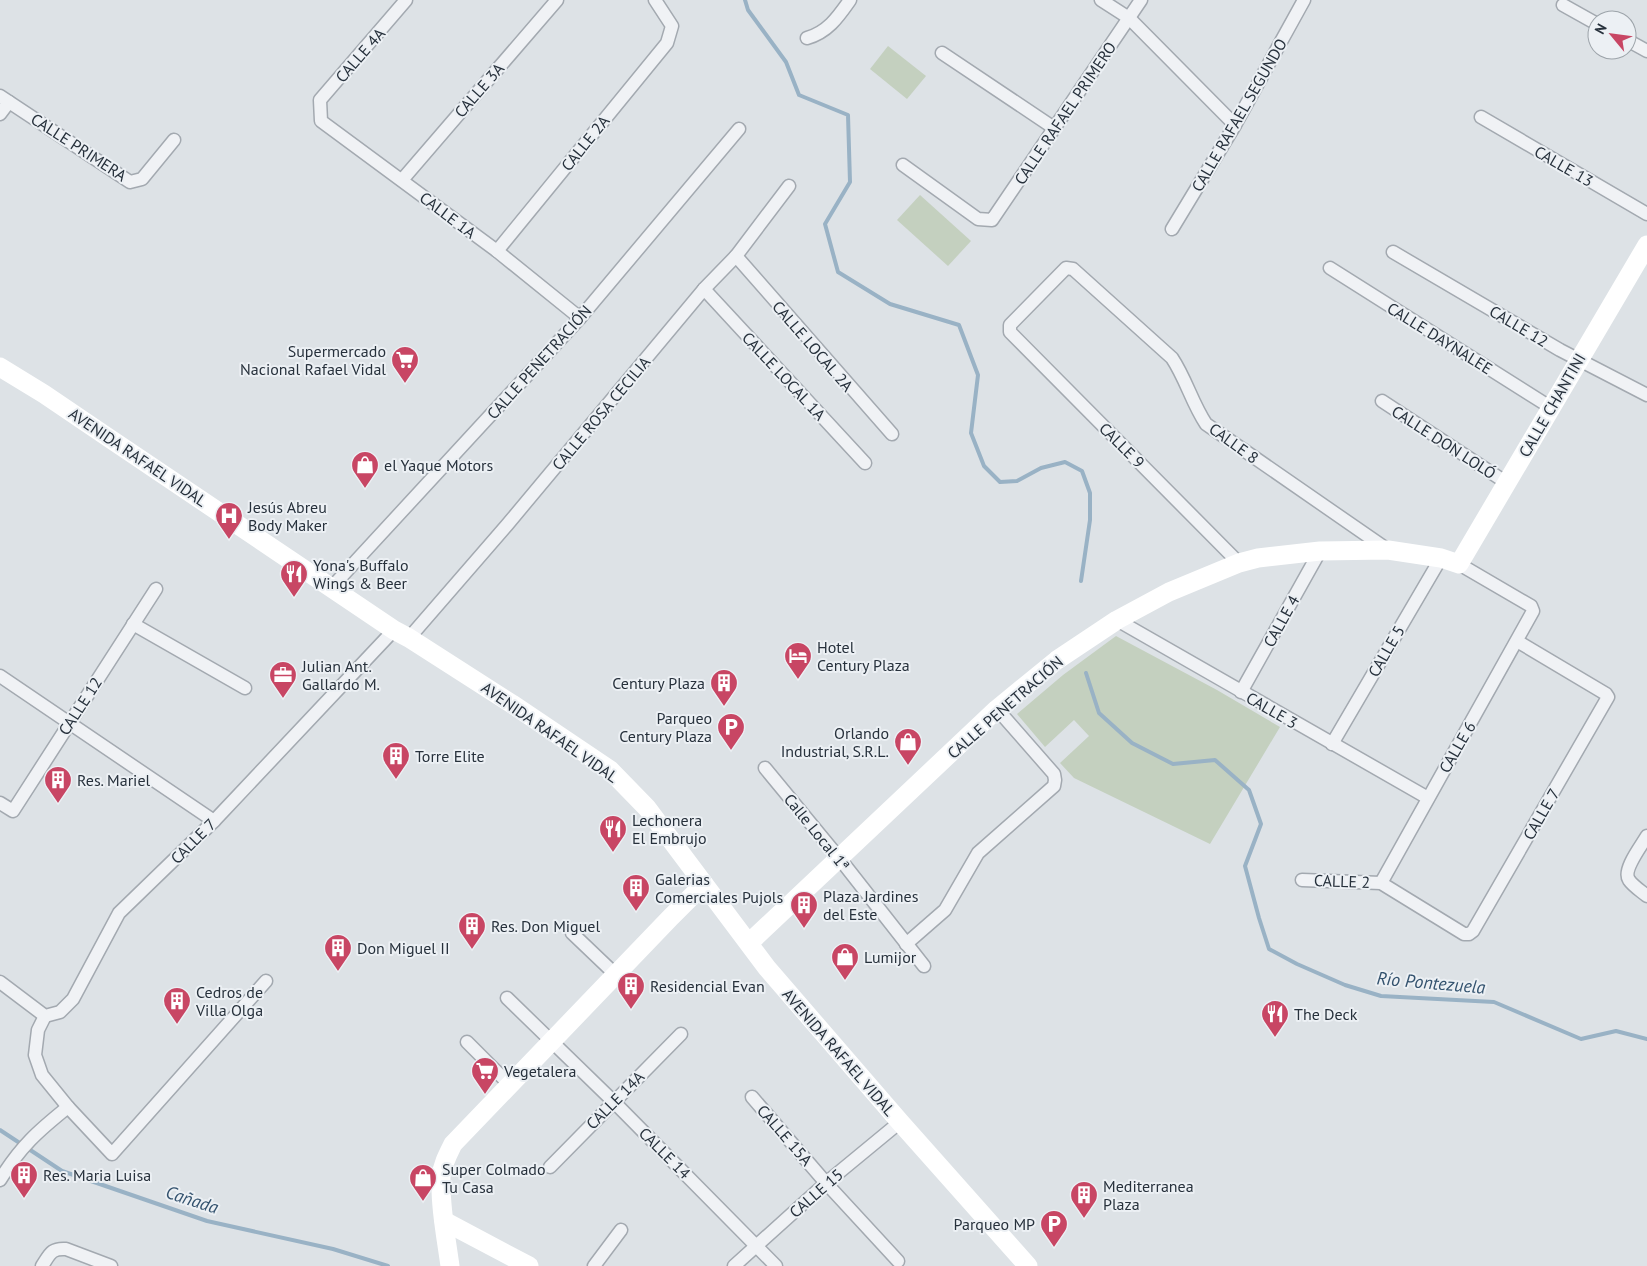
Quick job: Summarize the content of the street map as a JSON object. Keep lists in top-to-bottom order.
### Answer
{
  "streets": {
    "main road": ["CALLE PENETRACIÓN", "CALLE CHANTINI", "AVENIDA RAFAEL VIDAL"],
    "street": [
      "CALLE 4A",
      "CALLE 3A",
      "CALLE RAFAEL PRIMERO",
      "CALLE RAFAEL SEGUNDO",
      "CALLE 2A",
      "CALLE PRIMERA",
      "CALLE 13",
      "CALLE 1A",
      "CALLE 12",
      "CALLE DAYNALEE",
      "CALLE LOCAL 2A",
      "CALLE LOCAL 1A",
      "CALLE ROSA CECILIA",
      "CALLE DON LOLÓ",
      "CALLE 8",
      "CALLE 9",
      "CALLE 4",
      "CALLE 5",
      "CALLE 3",
      "CALLE 6",
      "CALLE 7",
      "Calle Local 1ª",
      "CALLE 2",
      "CALLE 14A",
      "CALLE 15A",
      "CALLE 14",
      "CALLE 15"
    ]
  },
  "crossings": [
    ["CALLE 4A", "CALLE 1A"],
    ["CALLE 3A", "CALLE 1A"],
    ["CALLE 2A", "CALLE 1A"],
    ["CALLE 1A", "CALLE PENETRACIÓN"],
    ["CALLE 12", "CALLE CHANTINI"],
    ["CALLE DAYNALEE", "CALLE CHANTINI"],
    ["CALLE LOCAL 2A", "CALLE ROSA CECILIA"],
    ["CALLE PENETRACIÓN", "CALLE CHANTINI"],
    ["CALLE PENETRACIÓN", "CALLE 8"],
    ["CALLE PENETRACIÓN", "CALLE 9"],
    ["CALLE PENETRACIÓN", "AVENIDA RAFAEL VIDAL"],
    ["CALLE PENETRACIÓN", "CALLE 4"],
    ["CALLE PENETRACIÓN", "CALLE 5"],
    ["CALLE PENETRACIÓN", "CALLE 3"],
    ["CALLE PENETRACIÓN", "CALLE 6"],
    ["CALLE PENETRACIÓN", "Calle Local 1ª"],
    ["CALLE LOCAL 1A", "CALLE ROSA CECILIA"],
    ["CALLE CHANTINI", "CALLE DON LOLÓ"],
    ["CALLE CHANTINI", "CALLE 5"],
    ["CALLE ROSA CECILIA", "AVENIDA RAFAEL VIDAL"],
    ["CALLE ROSA CECILIA", "CALLE 7"],
    ["CALLE 8", "CALLE 9"],
    ["AVENIDA RAFAEL VIDAL", "CALLE 7"],
    ["AVENIDA RAFAEL VIDAL", "CALLE 15"],
    ["CALLE 4", "CALLE 3"],
    ["CALLE 5", "CALLE 3"],
    ["CALLE 3", "CALLE 6"],
    ["CALLE 6", "CALLE 7"],
    ["CALLE 6", "CALLE 2"],
    ["CALLE 7", "CALLE 2"],
    ["CALLE 14A", "CALLE 14"],
    ["CALLE 15A", "CALLE 15"],
    ["CALLE 14", "CALLE 15"]
  ],
  "water": ["Río Pontezuela", "Cañada"],
  "places": {
    "supermarket": ["Supermercado Nacional Rafael Vidal", "Vegetalera"],
    "shop": [
      "el Yaque Motors",
      "Orlando Industrial, S.R.L.",
      "Lumijor",
      "Super Colmado Tu Casa"
    ],
    "hospital": ["Jesús Abreu Body Maker"],
    "restaurant": ["Yona's Buffalo Wings & Beer", "Lechonera El Embrujo", "The Deck"],
    "hotel": ["Hotel Century Plaza"],
    "office": ["Julian Ant. Gallardo M."],
    "building": [
      "Century Plaza",
      "Torre Elite",
      "Res. Mariel",
      "Galerias Comerciales Pujols",
      "Plaza Jardines del Este",
      "Res. Don Miguel",
      "Don Miguel II",
      "Residencial Evan",
      "Cedros de Villa Olga",
      "Res. Maria Luisa",
      "Mediterranea Plaza"
    ],
    "parking": ["Parqueo Century Plaza", "Parqueo MP"]
  },
  "north": "top left"
}
